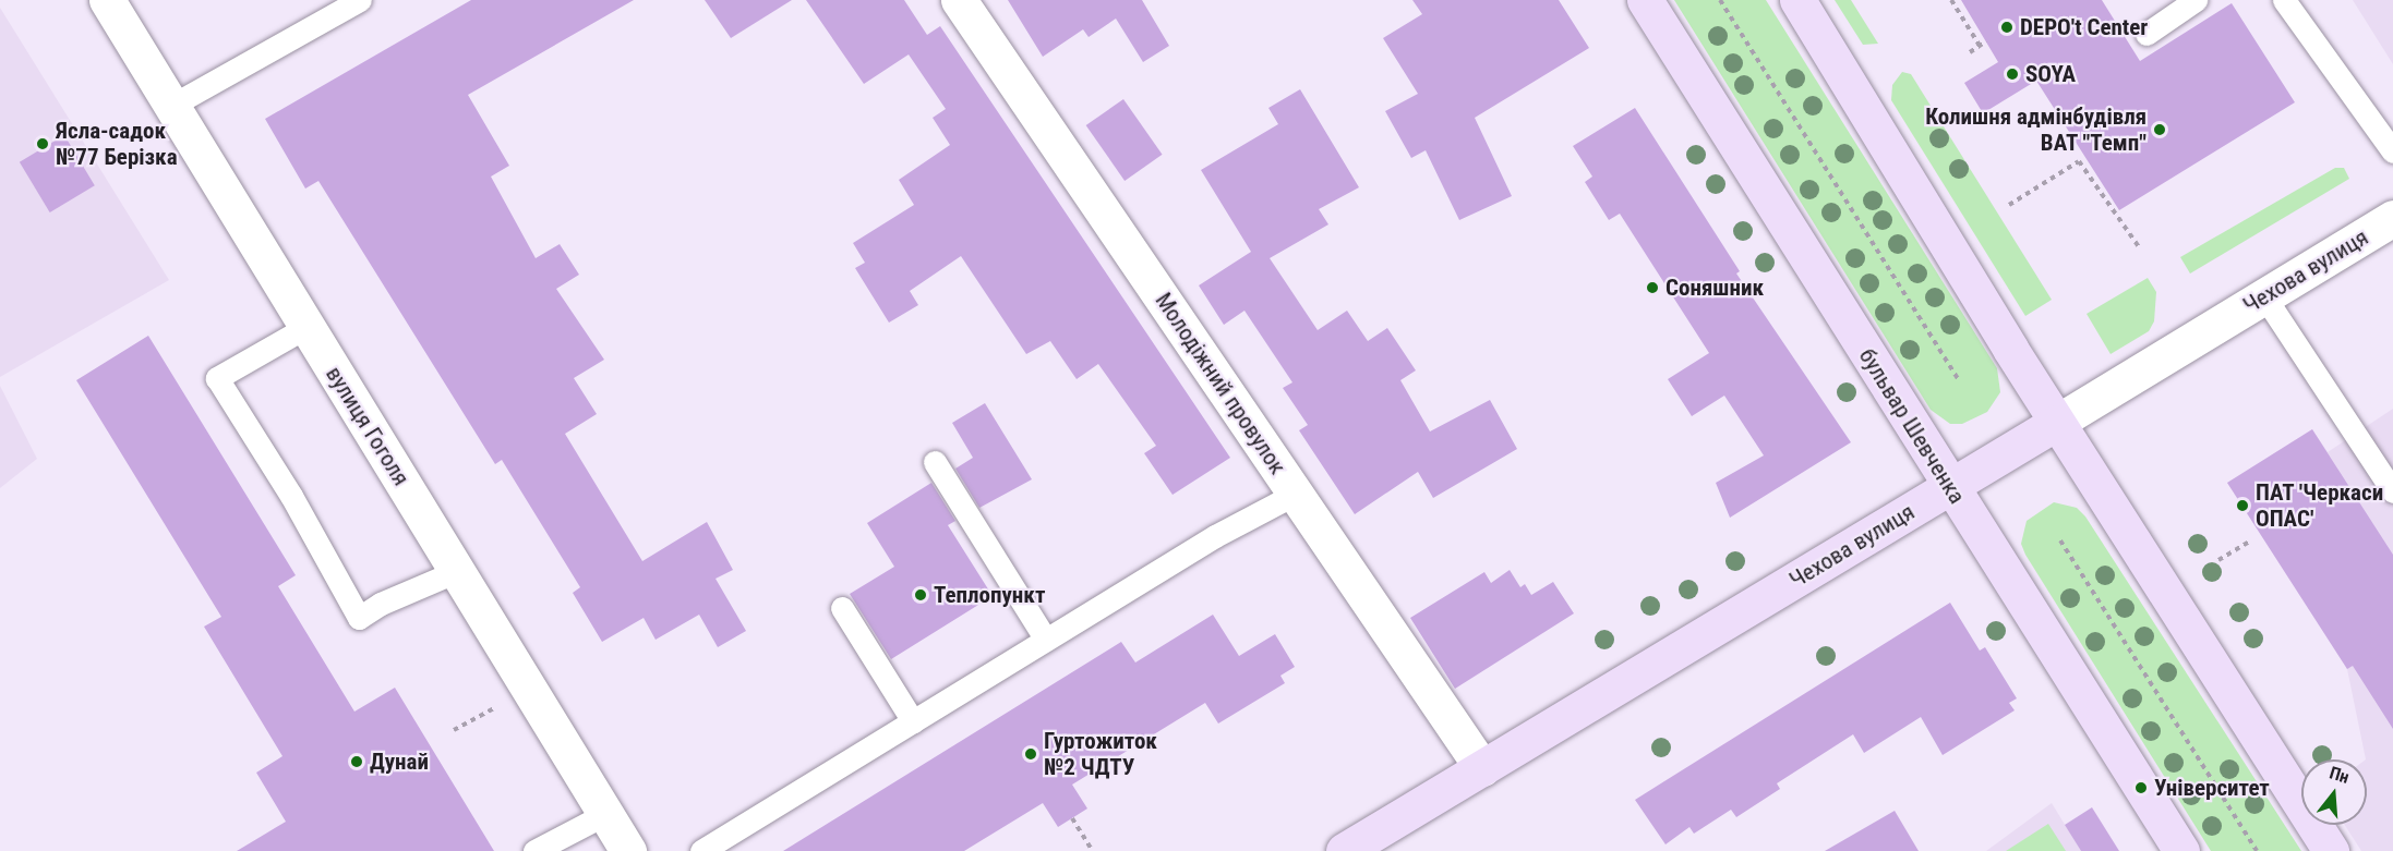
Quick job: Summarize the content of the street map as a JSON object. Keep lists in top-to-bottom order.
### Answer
{
  "streets": {
    "main road": ["Чехова вулиця", "бульвар Шевченка"],
    "street": ["Молодіжний провулок", "вулиця Гоголя"]
  },
  "crossings": [
    ["Чехова вулиця", "Молодіжний провулок"],
    ["Чехова вулиця", "бульвар Шевченка"]
  ],
  "places": [
    "DEPO't Center",
    "SOYA",
    "Колишня адмінбудівля ВАТ \"Темп\"",
    "Ясла-садок №77 Берізка",
    "Соняшник",
    "ПАТ 'Черкаси ОПАС'",
    "Теплопункт",
    "Гуртожиток №2 ЧДТУ",
    "Дунай",
    "Університет"
  ],
  "north": "top"
}
